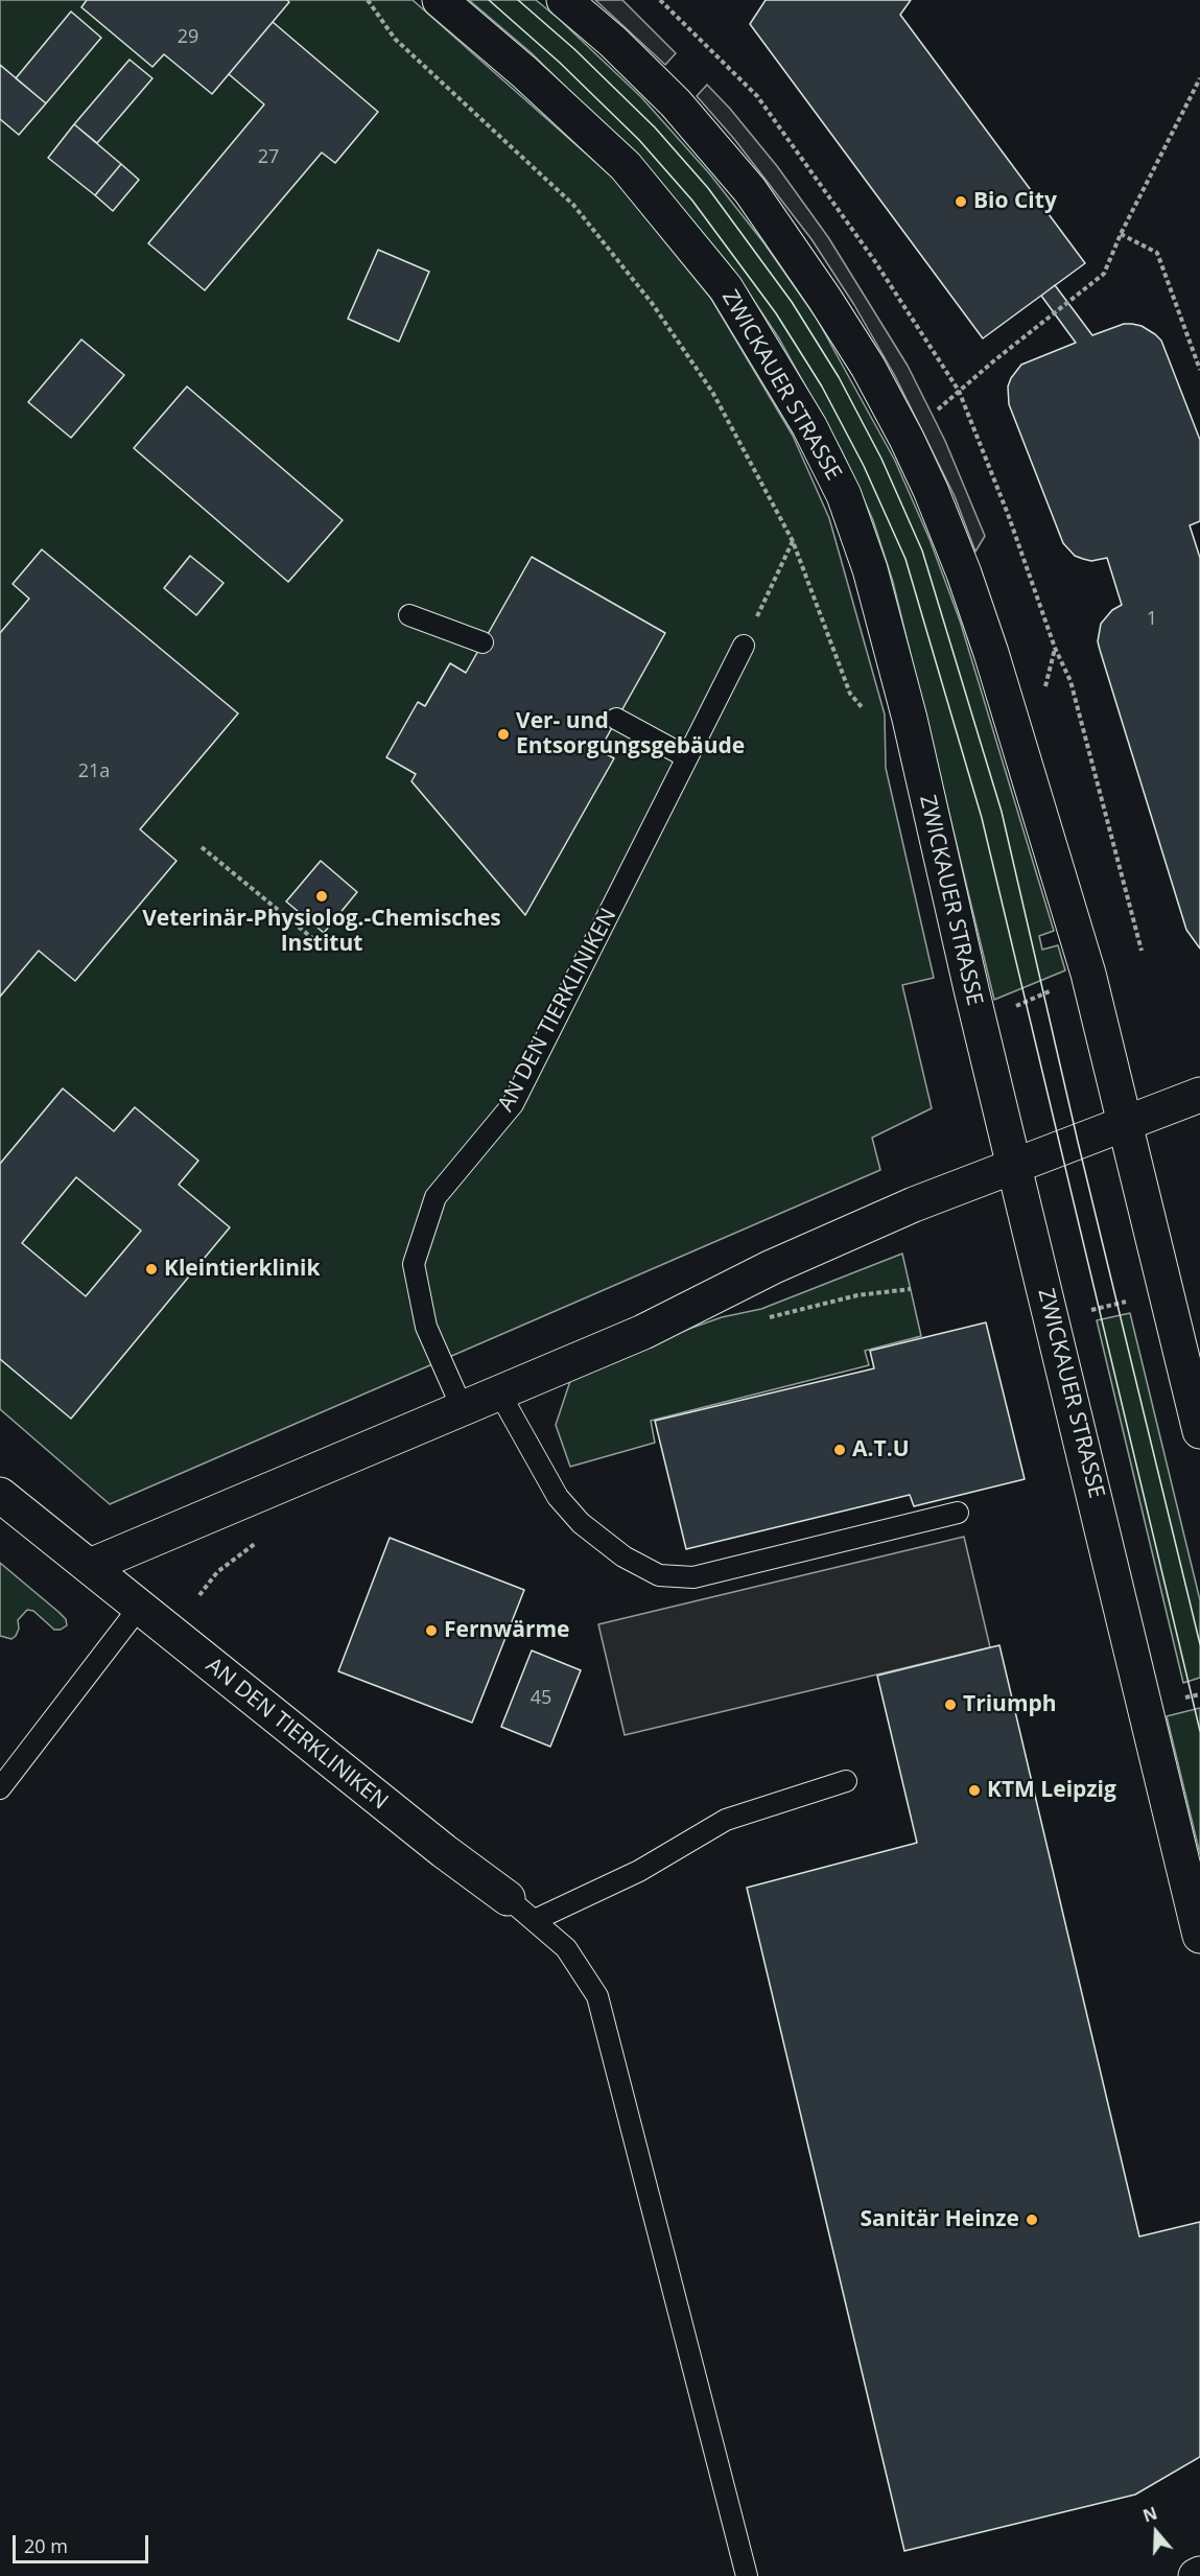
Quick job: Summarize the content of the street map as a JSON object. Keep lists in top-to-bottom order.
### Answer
{
  "streets": {
    "main road": ["ZWICKAUER STRASSE", "AN DEN TIERKLINIKEN"]
  },
  "places": [
    "Bio City",
    "Ver- und Entsorgungsgebäude",
    "Veterinär-Physiolog.-Chemisches Institut",
    "Kleintierklinik",
    "A.T.U",
    "Fernwärme",
    "Triumph",
    "KTM Leipzig",
    "Sanitär Heinze"
  ],
  "house_numbers": [
    "29",
    "27",
    "1",
    "21a",
    "45"
  ],
  "scale_bar": "20 m",
  "north": "top"
}
